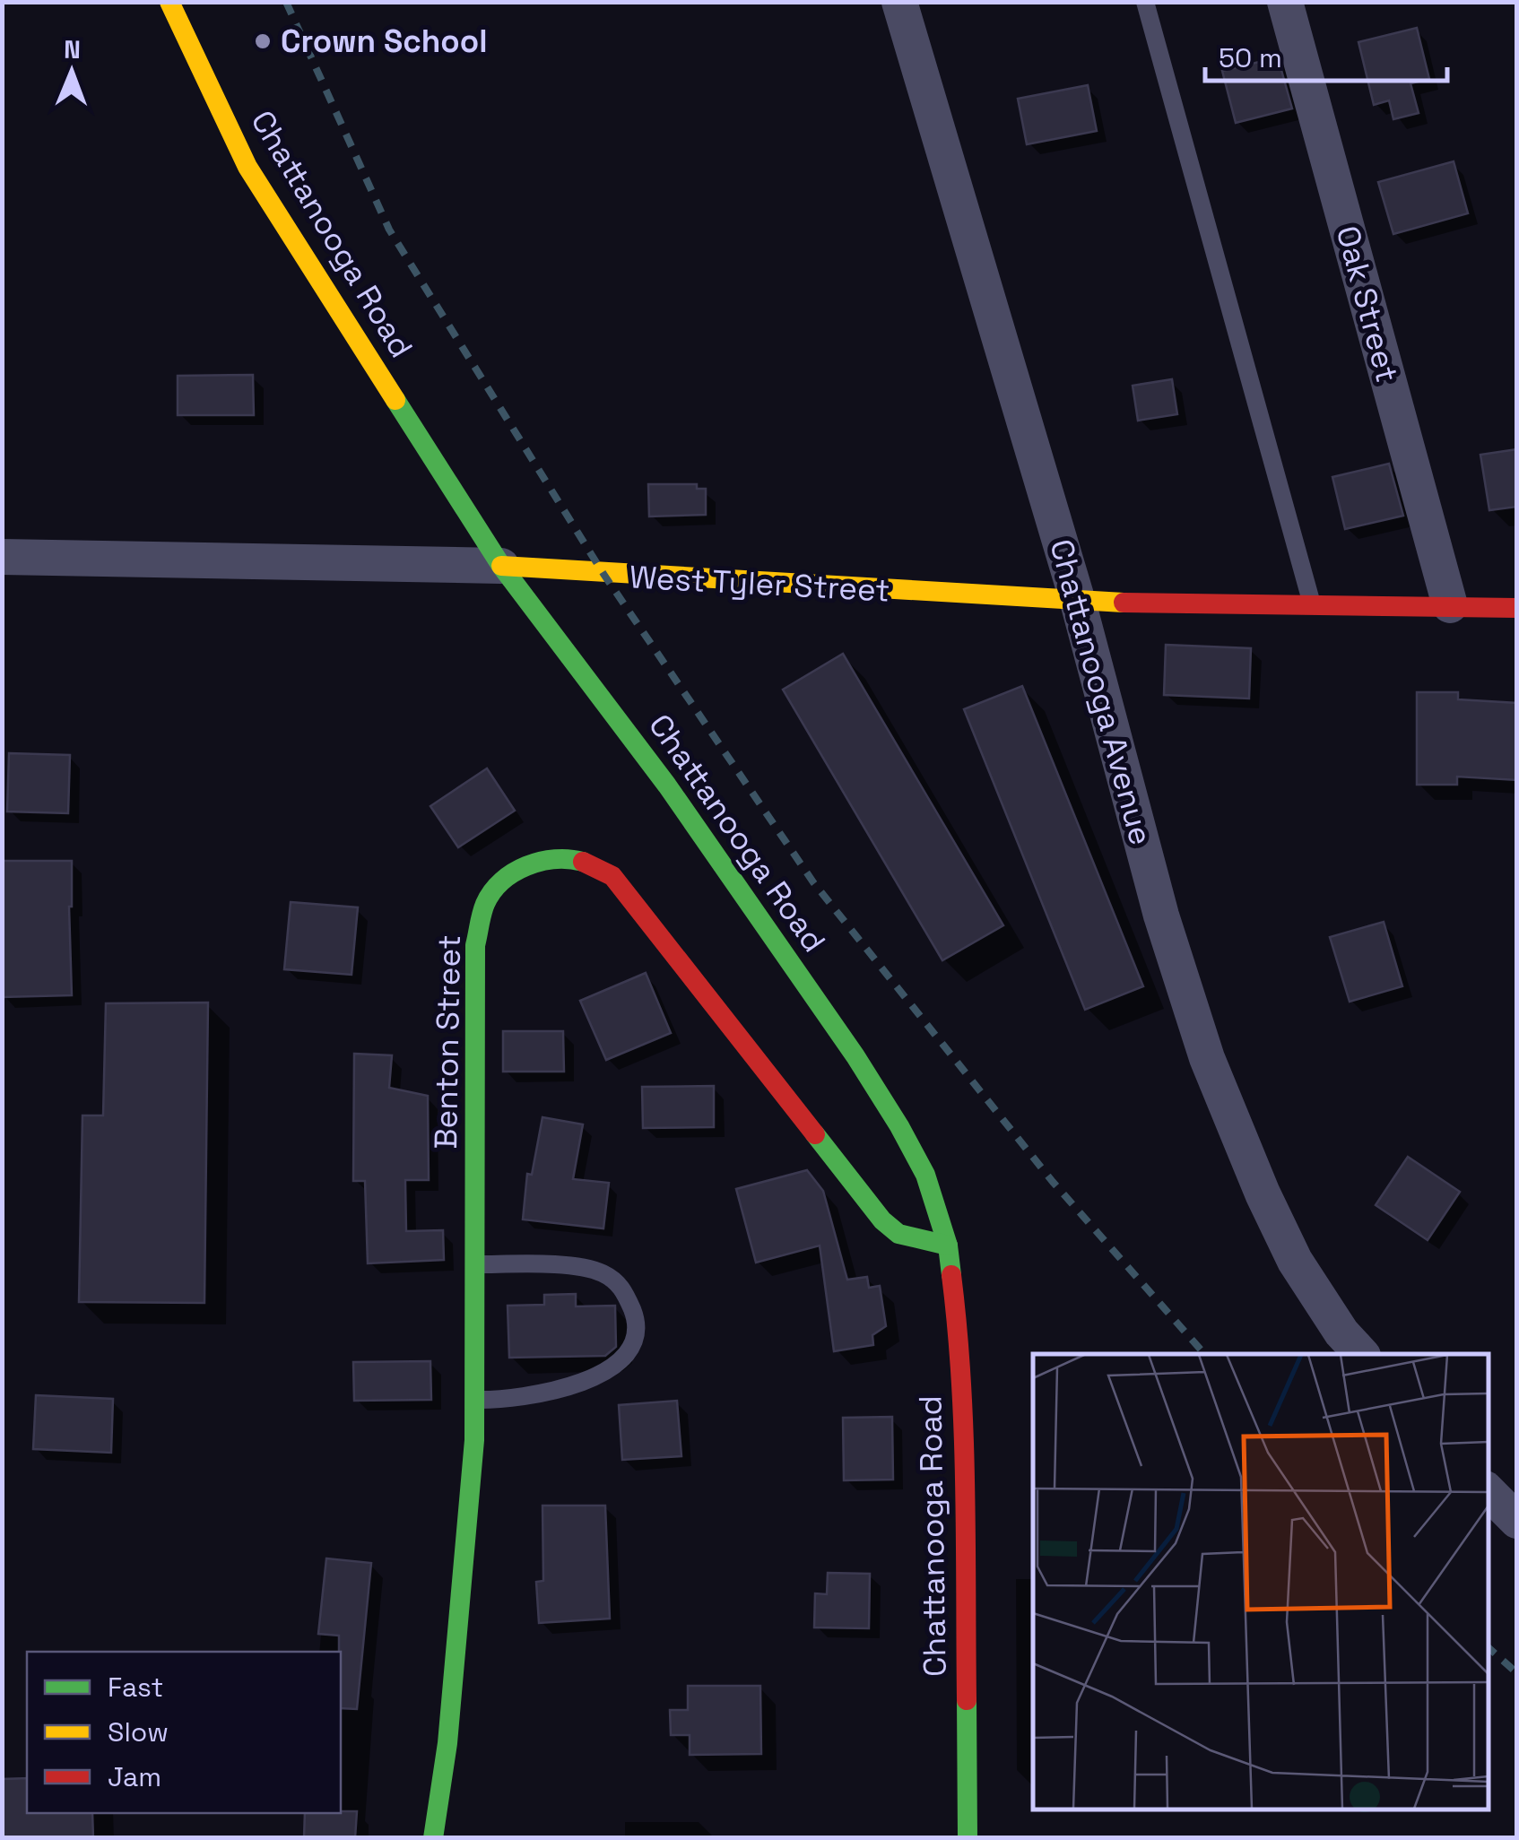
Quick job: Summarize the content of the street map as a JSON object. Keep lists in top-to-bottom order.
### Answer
{
  "streets": {
    "street": [
      "Chattanooga Road",
      "Oak Street",
      "West Tyler Street",
      "Chattanooga Avenue",
      "Benton Street"
    ]
  },
  "crossings": [
    ["Chattanooga Road", "West Tyler Street"],
    ["Chattanooga Road", "Benton Street"],
    ["Oak Street", "West Tyler Street"],
    ["West Tyler Street", "Chattanooga Avenue"]
  ],
  "places": ["Crown School"],
  "legend": ["Fast", "Slow", "Jam"],
  "scale_bar": "50 m",
  "north": "top"
}
